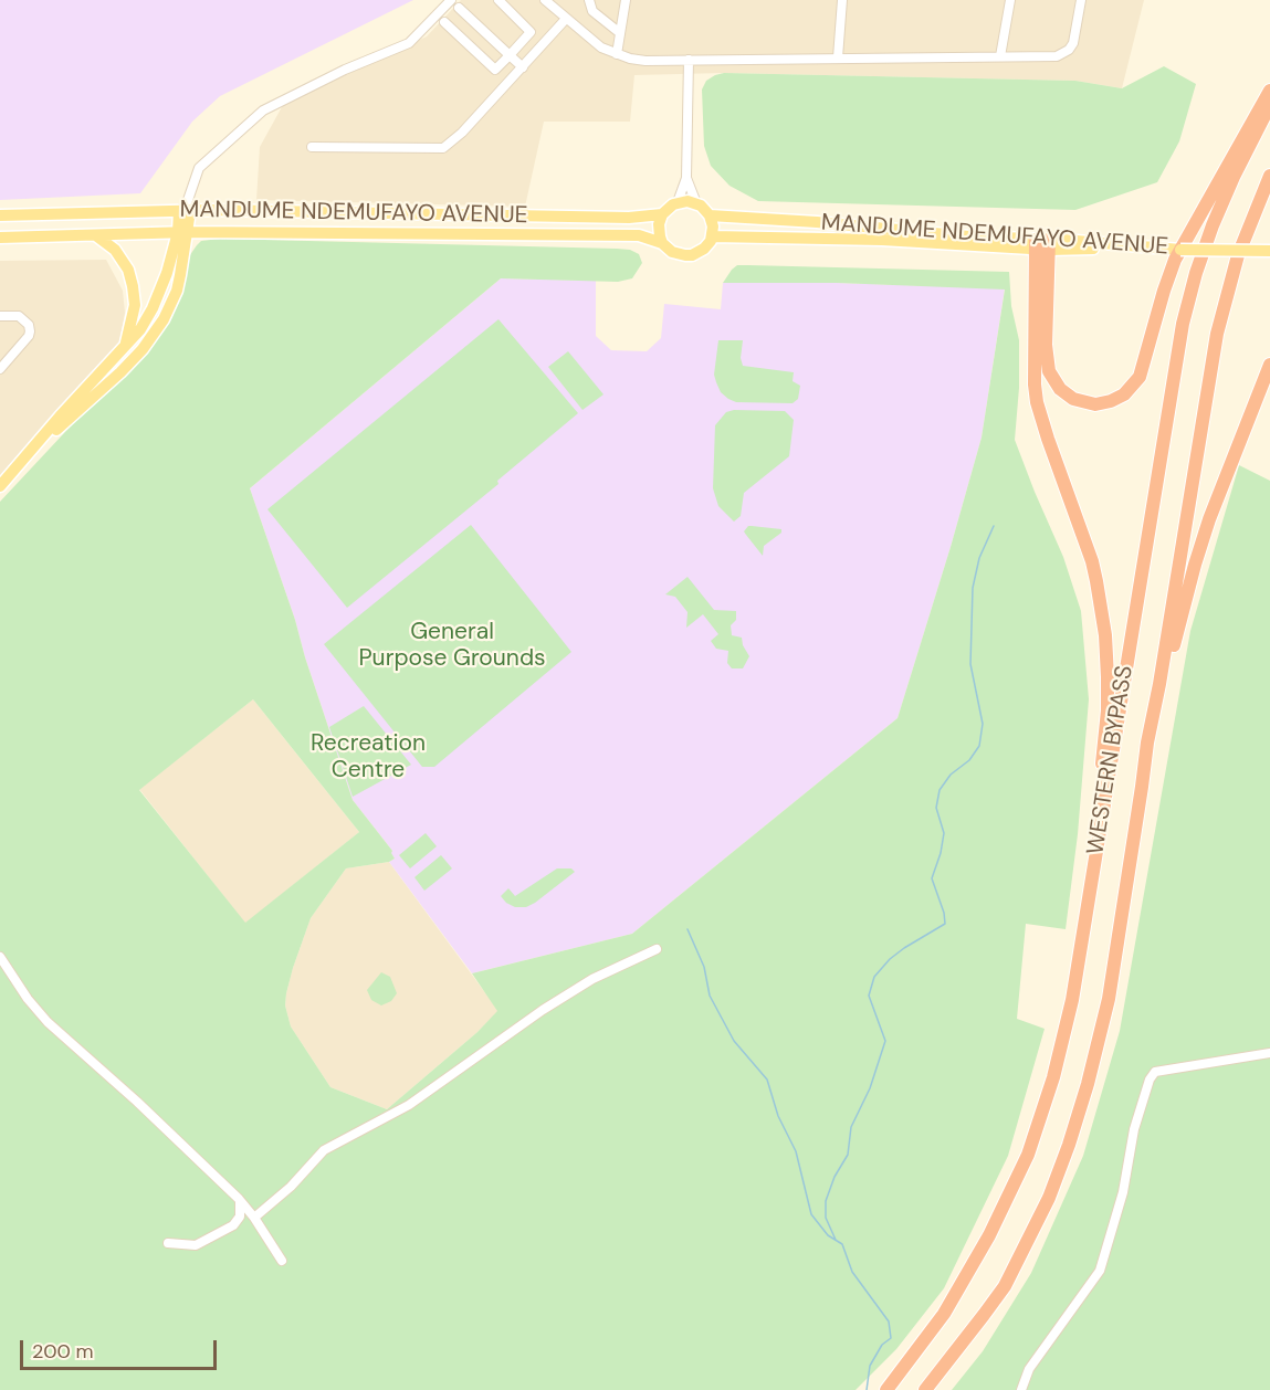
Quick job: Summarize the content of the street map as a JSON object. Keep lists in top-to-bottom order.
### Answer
{
  "streets": {
    "highway": ["WESTERN BYPASS"],
    "main road": ["MANDUME NDEMUFAYO AVENUE"]
  },
  "parks": ["General Purpose Grounds", "Recreation Centre"],
  "scale_bar": "200 m"
}
